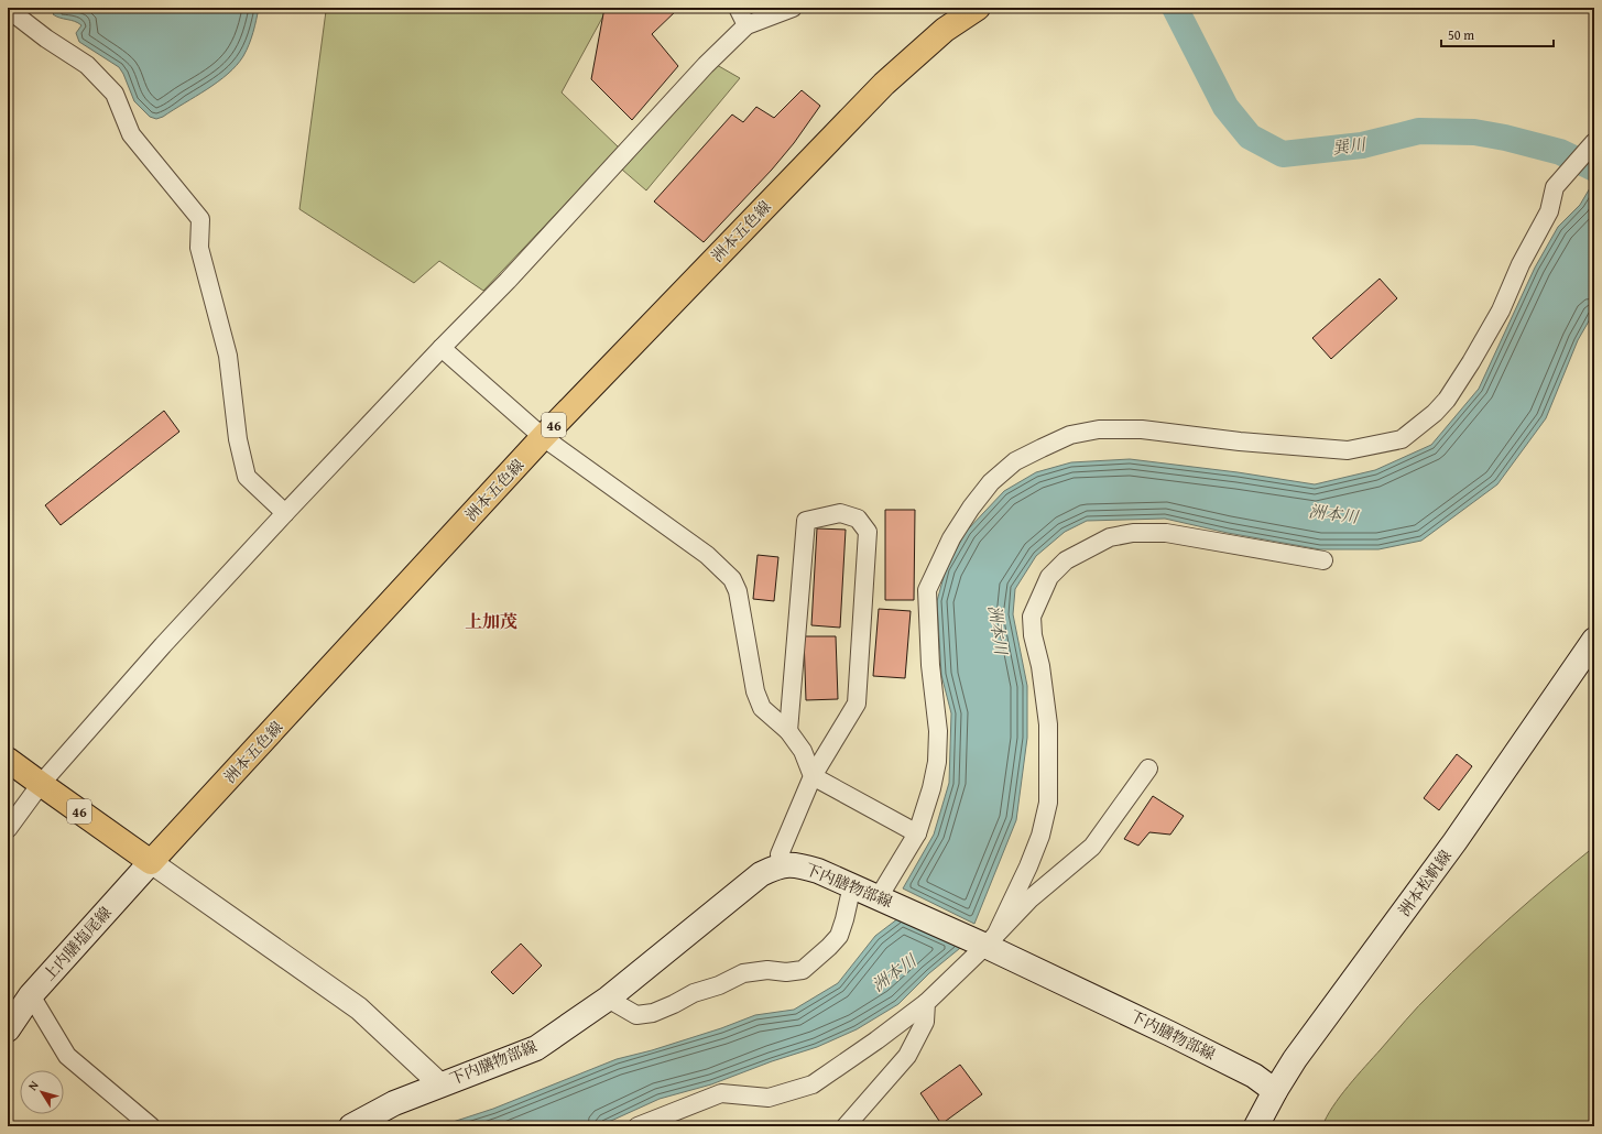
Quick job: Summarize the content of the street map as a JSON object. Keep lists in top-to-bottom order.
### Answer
{
  "streets": {
    "main road": [
      "洲本五色線",
      "46",
      "洲本松帆線",
      "下内膳物部線",
      "上内膳塩尾線"
    ]
  },
  "crossings": [
    ["洲本五色線", "46"],
    ["洲本五色線", "上内膳塩尾線"],
    ["46", "上内膳塩尾線"],
    ["洲本松帆線", "下内膳物部線"]
  ],
  "districts": ["上加茂"],
  "water": ["巽川", "洲本川"],
  "scale_bar": "50 m",
  "north": "top left"
}
